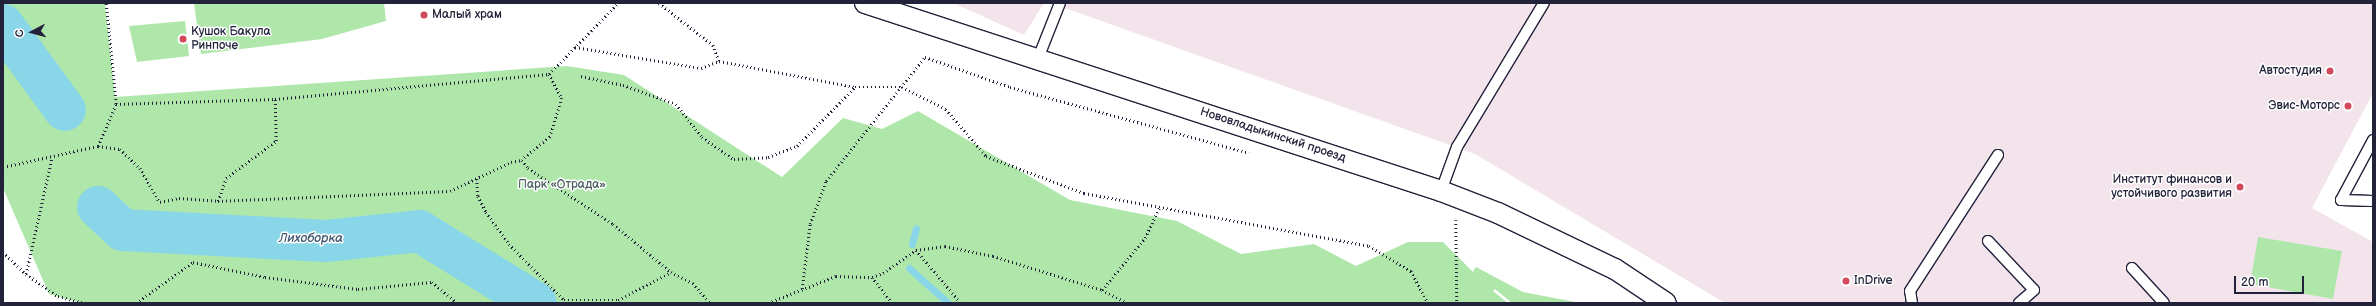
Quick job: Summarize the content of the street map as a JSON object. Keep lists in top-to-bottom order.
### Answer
{
  "streets": {
    "street": ["Нововладыкинский проезд"]
  },
  "water": ["Лихоборка"],
  "parks": ["Парк «Отрада»"],
  "places": [
    "Малый храм",
    "Кушок Бакула Ринпоче",
    "Автостудия",
    "Эвис-Моторс",
    "Институт финансов и устойчивого развития",
    "InDrive"
  ],
  "scale_bar": "20 m",
  "north": "left"
}
